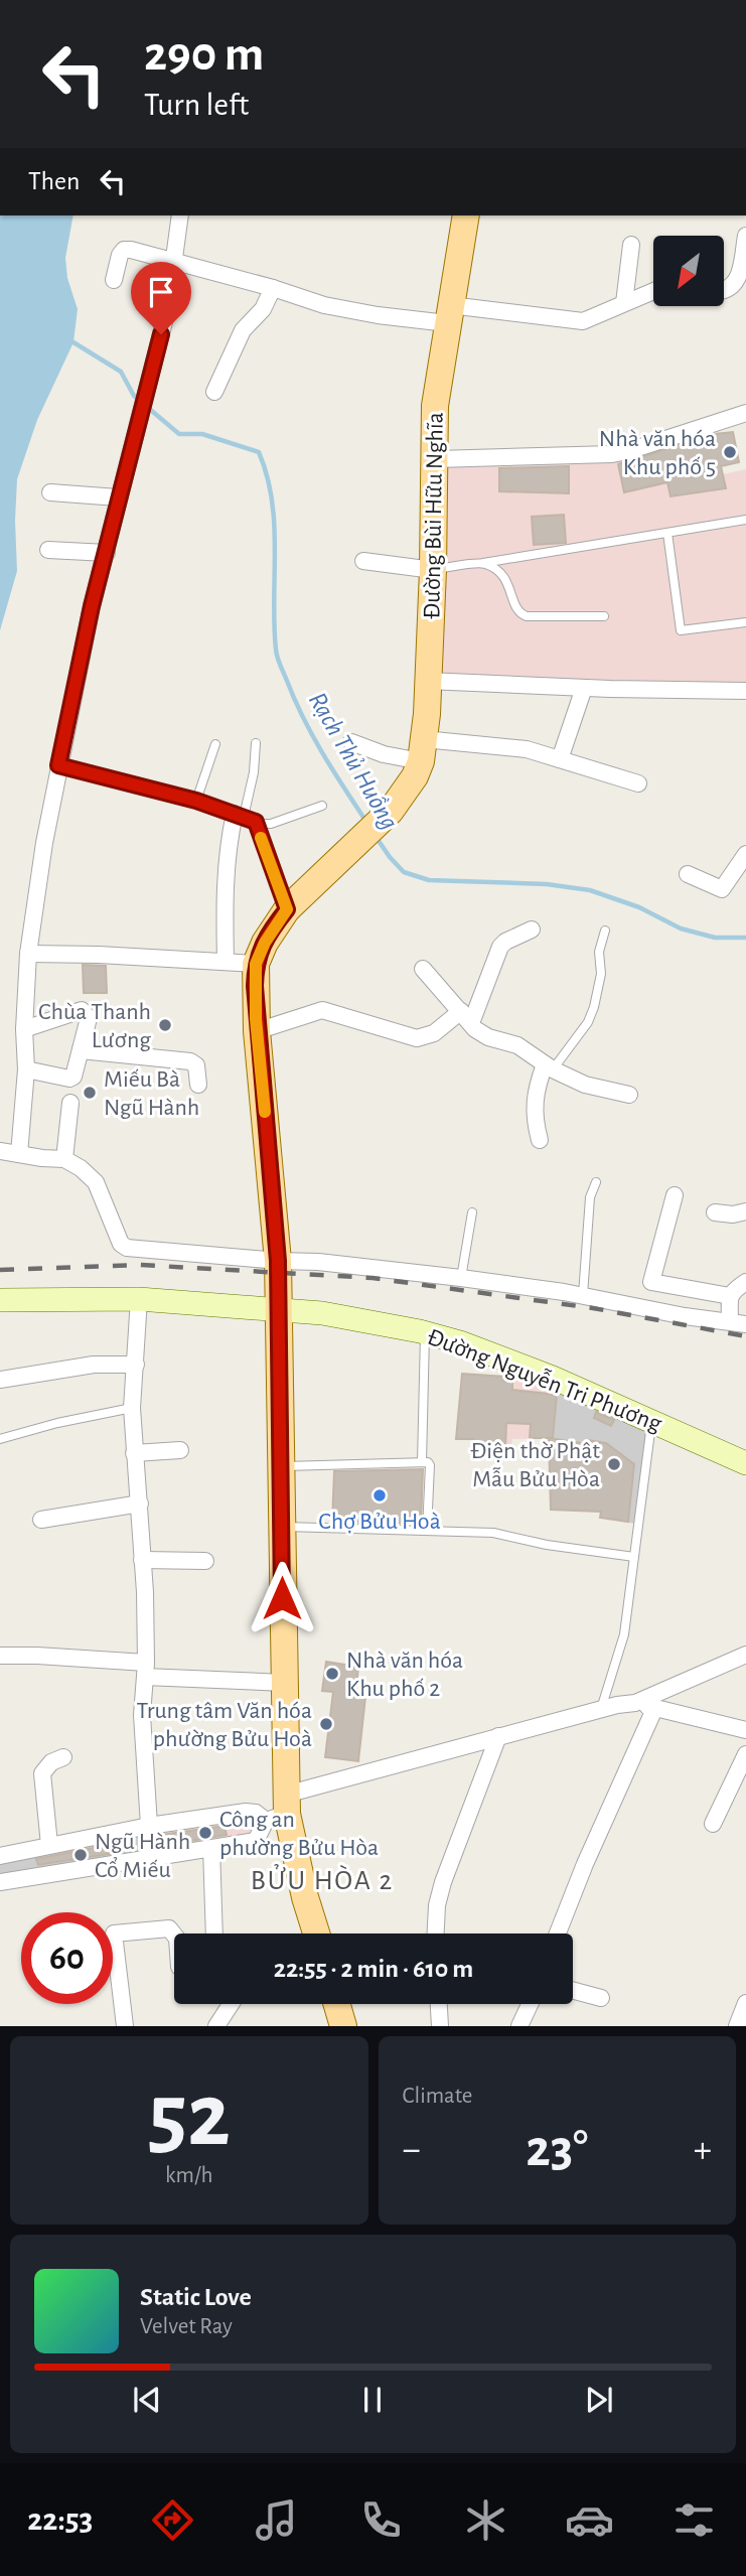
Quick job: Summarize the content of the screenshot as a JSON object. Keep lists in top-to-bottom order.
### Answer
{
  "streets": {
    "main road": ["Đường Bùi Hữu Nghĩa", "Đường Nguyễn Tri Phương"]
  },
  "districts": ["BỬU HÒA 2"],
  "water": ["Rạch Thủ Huồng"],
  "places": [
    "Nhà văn hóa Khu phố 5",
    "Chùa Thanh Lương",
    "Miếu Bà Ngũ Hành",
    "Điện thờ Phật Mẫu Bửu Hòa",
    "Chợ Bửu Hoà",
    "Nhà văn hóa Khu phố 2",
    "Trung tâm Văn hóa phường Bửu Hoà",
    "Công an phường Bửu Hòa",
    "Ngũ Hành Cổ Miếu"
  ],
  "north": "bottom left",
  "page": {
    "turn": ["290 m", "Turn left"],
    "then": "Then",
    "limit": "60",
    "trip": "22:55 · 2 min · 610 m",
    "tile": [
      ["52", "km/h"],
      "Climate"
    ],
    "heat": ["−", "23°", "+"],
    "song": ["Static Love", "Velvet Ray"],
    "tabs": "22:53"
  }
}
